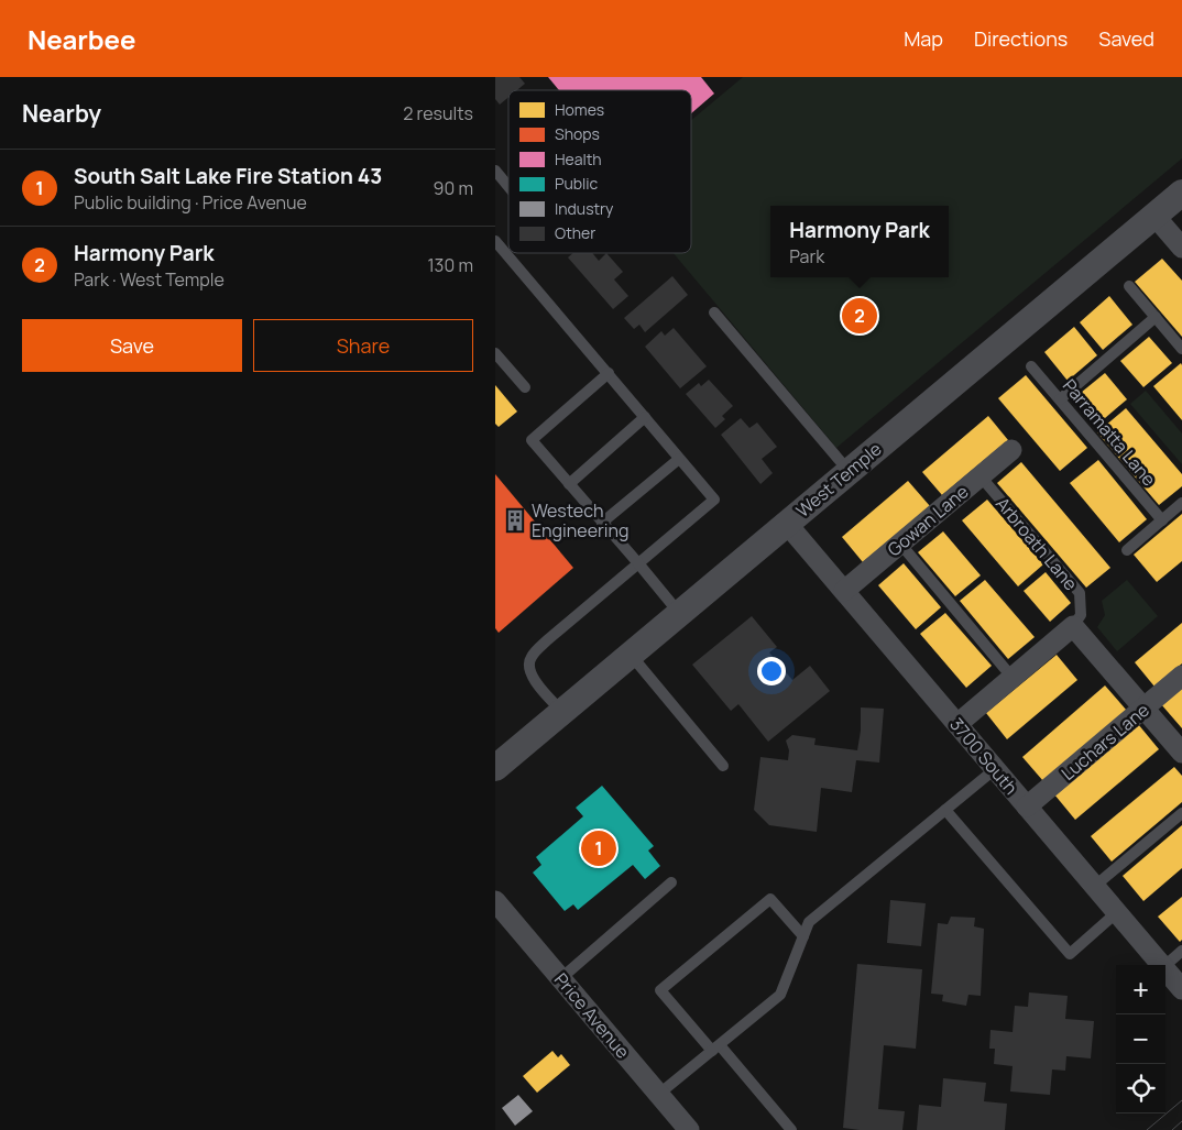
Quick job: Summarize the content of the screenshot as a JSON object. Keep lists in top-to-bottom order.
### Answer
{
  "streets": {
    "street": [
      "West Temple",
      "Gowan Lane",
      "Luchars Lane",
      "3700 South",
      "Price Avenue"
    ],
    "lane": ["Parramatta Lane", "Arbroath Lane"]
  },
  "crossings": [
    ["West Temple", "3700 South"],
    ["Gowan Lane", "Arbroath Lane"],
    ["Gowan Lane", "3700 South"],
    ["Luchars Lane", "3700 South"]
  ],
  "places": {
    "building": ["Westech Engineering"]
  },
  "legend": [
    "Homes",
    "Shops",
    "Health",
    "Public",
    "Industry",
    "Other"
  ],
  "page": {
    "header": "Nearbee",
    "nav": ["Map", "Directions", "Saved"],
    "heading": ["Nearby", "2 results"],
    "list": [
      {
        "mark": "1",
        "name": "South Salt Lake Fire Station 43",
        "note": "Public building · Price Avenue",
        "value": "90 m"
      },
      {
        "mark": "2",
        "name": "Harmony Park",
        "note": "Park · West Temple",
        "value": "130 m"
      }
    ],
    "popup": ["Harmony Park", "Park"],
    "pins": ["2", "1"],
    "buttons": ["Save", "Share"],
    "map_buttons": ["+", "−"]
  }
}
